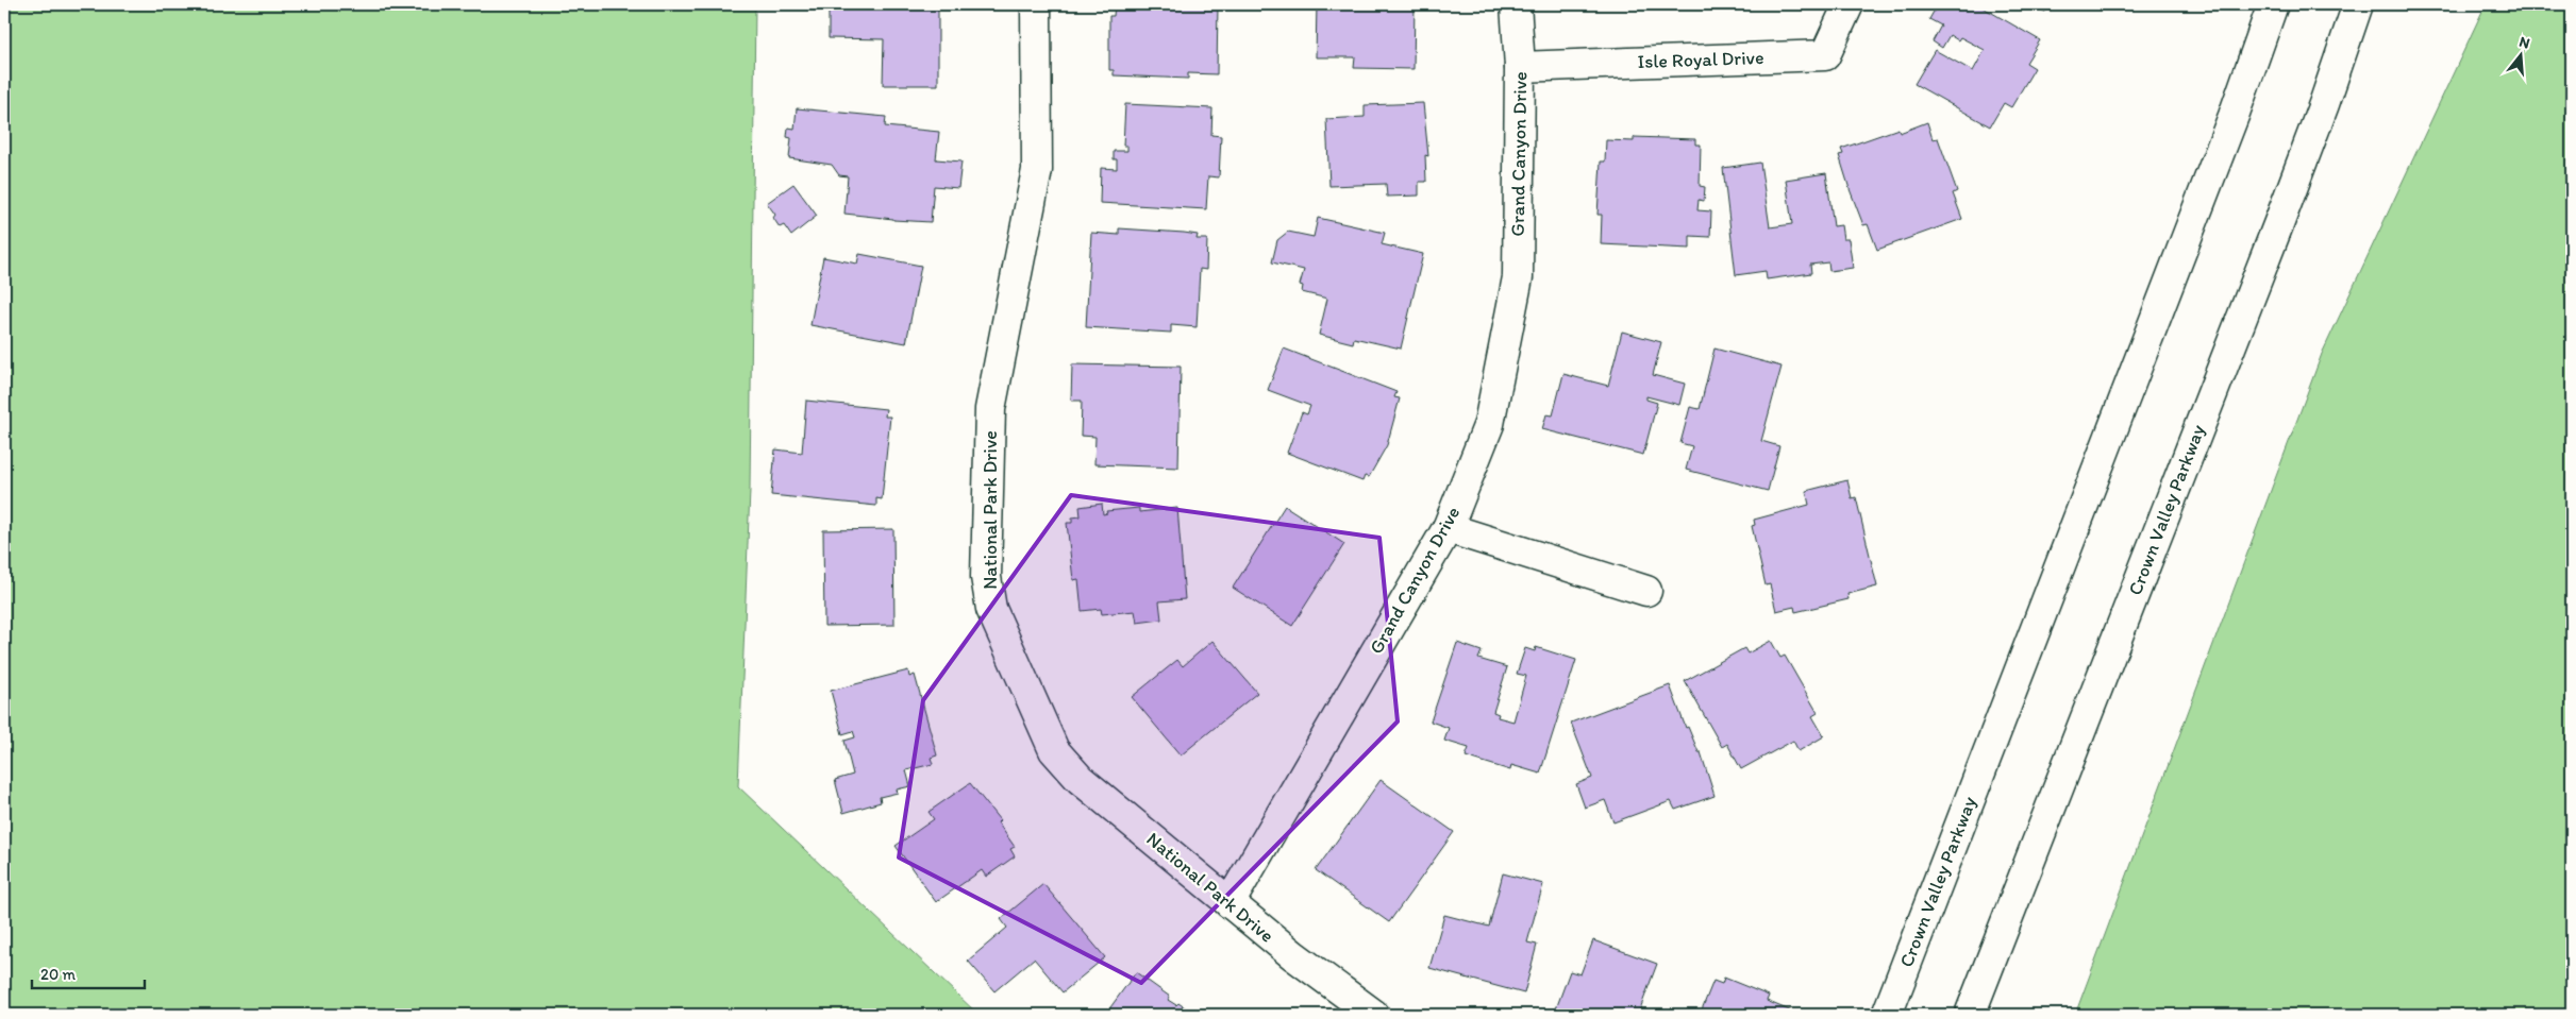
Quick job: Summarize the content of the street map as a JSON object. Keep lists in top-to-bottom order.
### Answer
{
  "streets": {
    "street": [
      "Isle Royal Drive",
      "Grand Canyon Drive",
      "National Park Drive",
      "Crown Valley Parkway"
    ]
  },
  "crossings": [
    ["Isle Royal Drive", "Grand Canyon Drive"],
    ["Grand Canyon Drive", "National Park Drive"]
  ],
  "scale_bar": "20 m",
  "north": "top"
}
